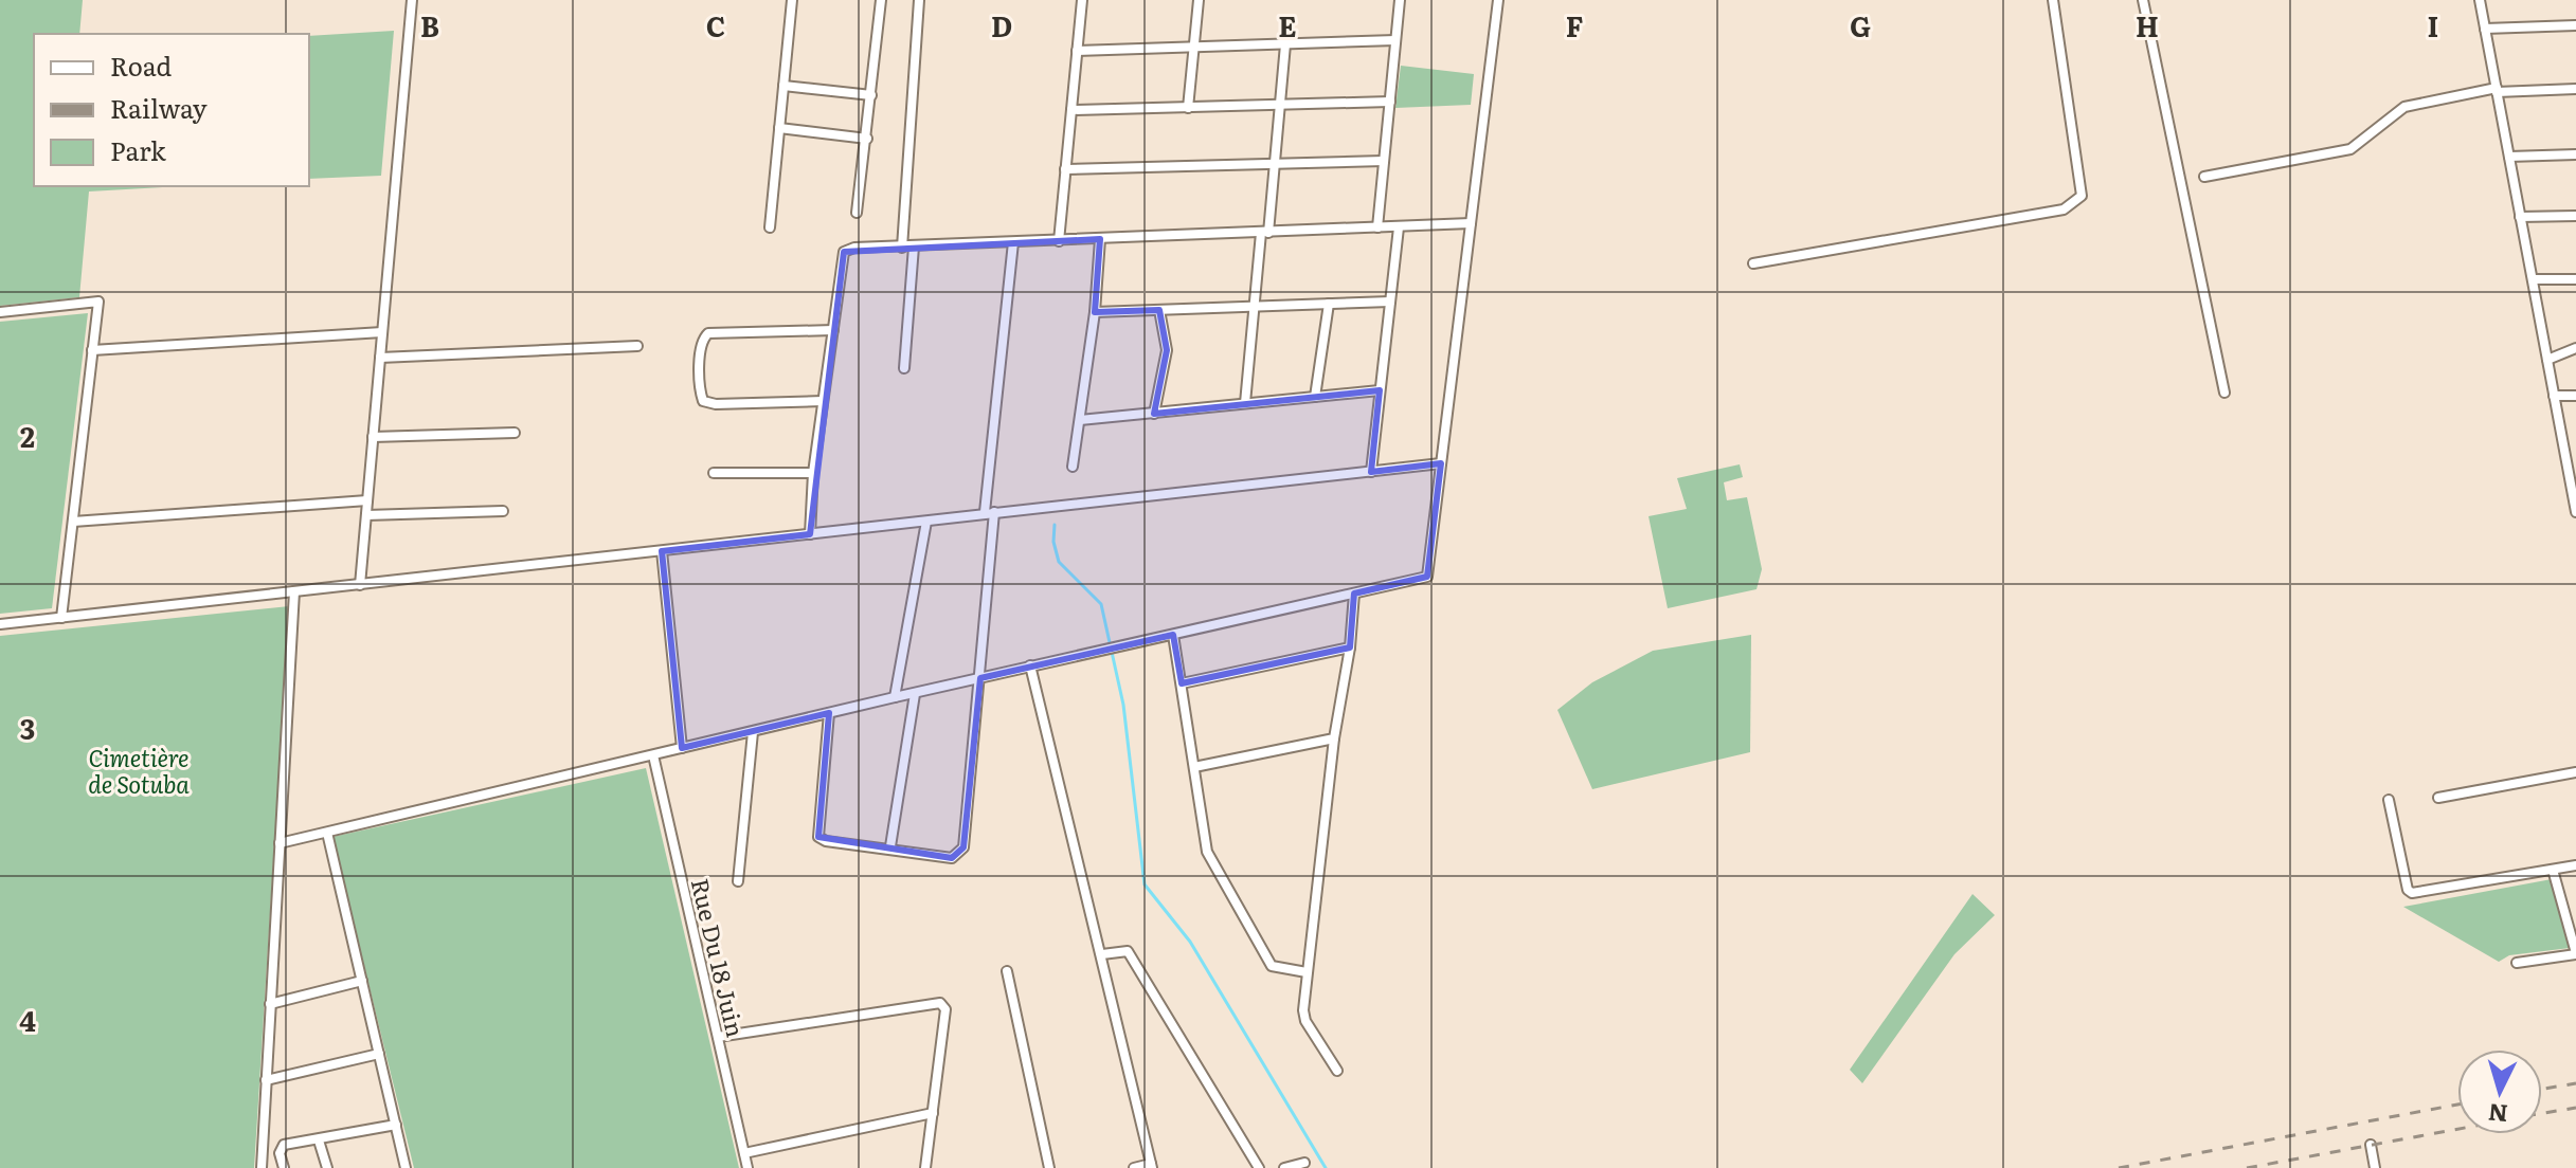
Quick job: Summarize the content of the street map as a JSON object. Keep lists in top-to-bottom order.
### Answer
{
  "streets": {
    "street": ["Rue Du 18 Juin"]
  },
  "parks": ["Cimetière de Sotuba"],
  "legend": ["Road", "Railway", "Park"],
  "north": "bottom",
  "grid": {
    "columns": [
      "B",
      "C",
      "D",
      "E",
      "F",
      "G",
      "H",
      "I"
    ],
    "rows": ["2", "3", "4"]
  }
}
